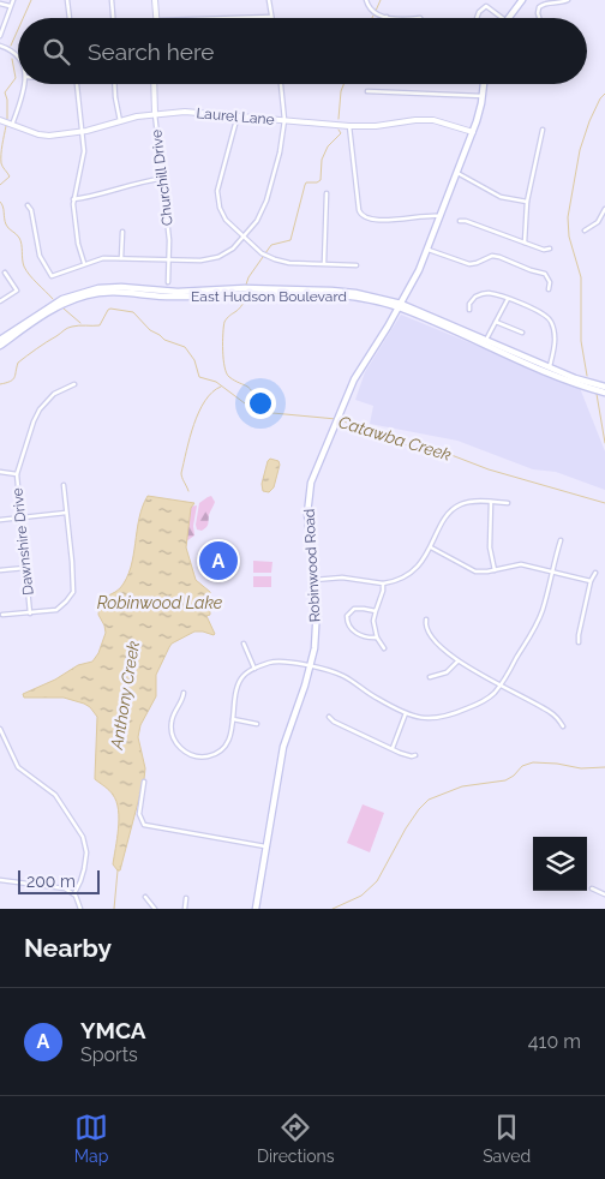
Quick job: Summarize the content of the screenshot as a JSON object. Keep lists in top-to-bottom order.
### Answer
{
  "streets": {
    "main road": ["East Hudson Boulevard", "Robinwood Road"],
    "street": ["Laurel Lane", "Churchill Drive", "Dawnshire Drive"]
  },
  "crossings": [
    ["Laurel Lane", "Churchill Drive"],
    ["Laurel Lane", "Robinwood Road"],
    ["East Hudson Boulevard", "Robinwood Road"]
  ],
  "water": ["Catawba Creek", "Robinwood Lake", "Anthony Creek"],
  "scale_bar": "200 m",
  "page": {
    "search": "Search here",
    "pins": "A",
    "scale": "200 m",
    "heading": "Nearby",
    "list": [
      {
        "mark": "A",
        "name": "YMCA",
        "note": "Sports",
        "value": "410 m"
      }
    ],
    "nav": ["Map", "Directions", "Saved"]
  }
}
